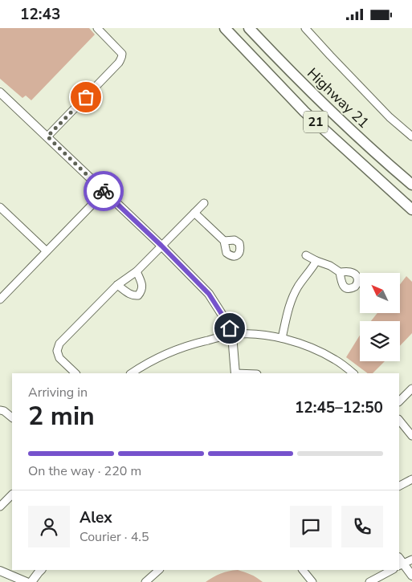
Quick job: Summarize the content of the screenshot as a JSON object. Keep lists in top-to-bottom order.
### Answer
{
  "streets": {
    "main road": ["Highway 21", "21"]
  },
  "north": "top left",
  "page": {
    "status": "12:43",
    "heading": ["2 min", "Arriving in", "12:45–12:50"],
    "panel": ["Alex", "Courier · 4.5"],
    "bar": "On the way · 220 m"
  }
}
